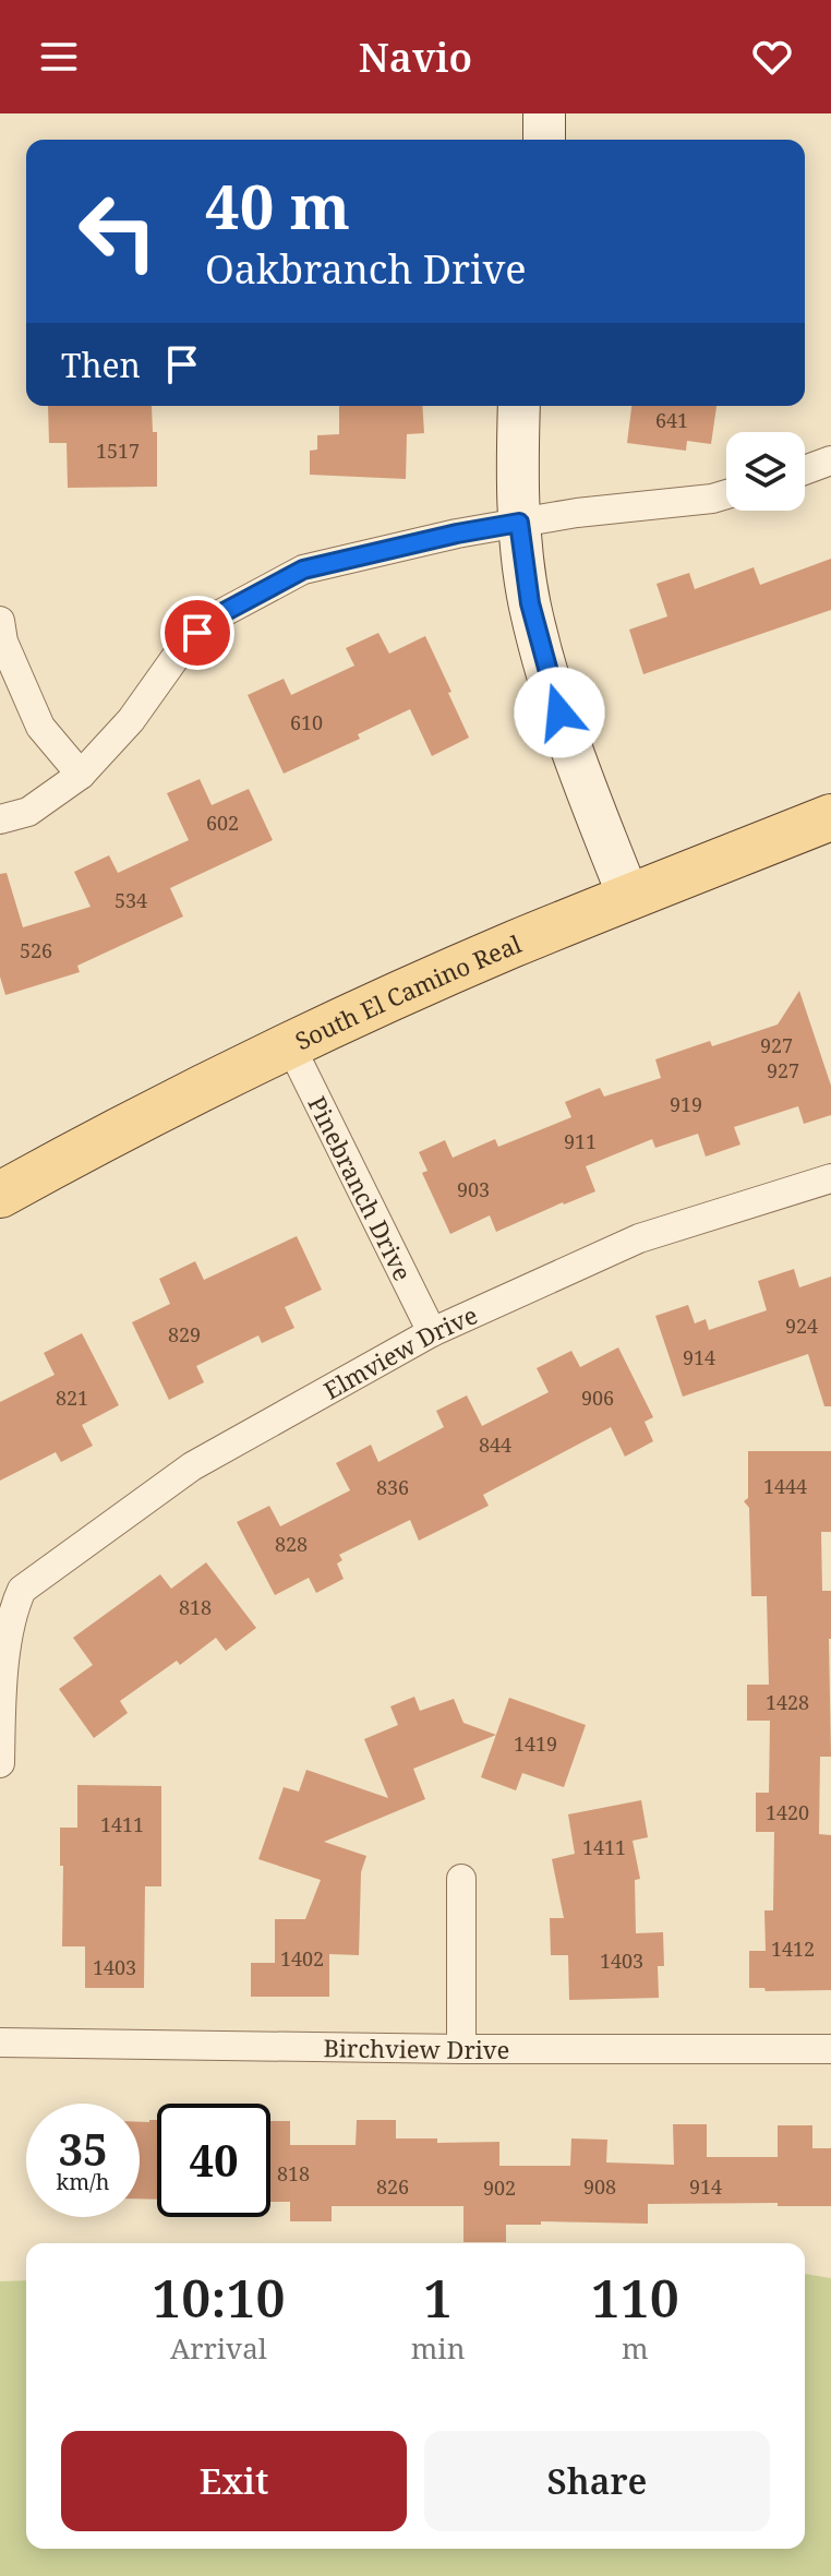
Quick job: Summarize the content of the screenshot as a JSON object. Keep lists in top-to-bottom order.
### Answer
{
  "streets": {
    "main road": ["South El Camino Real"],
    "street": ["Pinebranch Drive", "Elmview Drive", "Birchview Drive"]
  },
  "crossings": [
    ["South El Camino Real", "Pinebranch Drive"],
    ["Pinebranch Drive", "Elmview Drive"]
  ],
  "house_numbers": [
    "641",
    "1517",
    "610",
    "602",
    "534",
    "526",
    "927",
    "927",
    "919",
    "911",
    "903",
    "924",
    "829",
    "914",
    "821",
    "906",
    "844",
    "1444",
    "836",
    "828",
    "818",
    "1428",
    "1419",
    "1420",
    "1411",
    "1411",
    "1412",
    "1402",
    "1403",
    "1403",
    "818",
    "826",
    "908",
    "914",
    "902"
  ],
  "page": {
    "header": "Navio",
    "turn": ["40 m", "Oakbranch Drive"],
    "then": "Then",
    "speed": "35 km/h",
    "limit": "40",
    "eta": [
      "10:10",
      "Arrival",
      "1",
      "min",
      "110",
      "m"
    ],
    "buttons": ["Exit", "Share"]
  }
}
